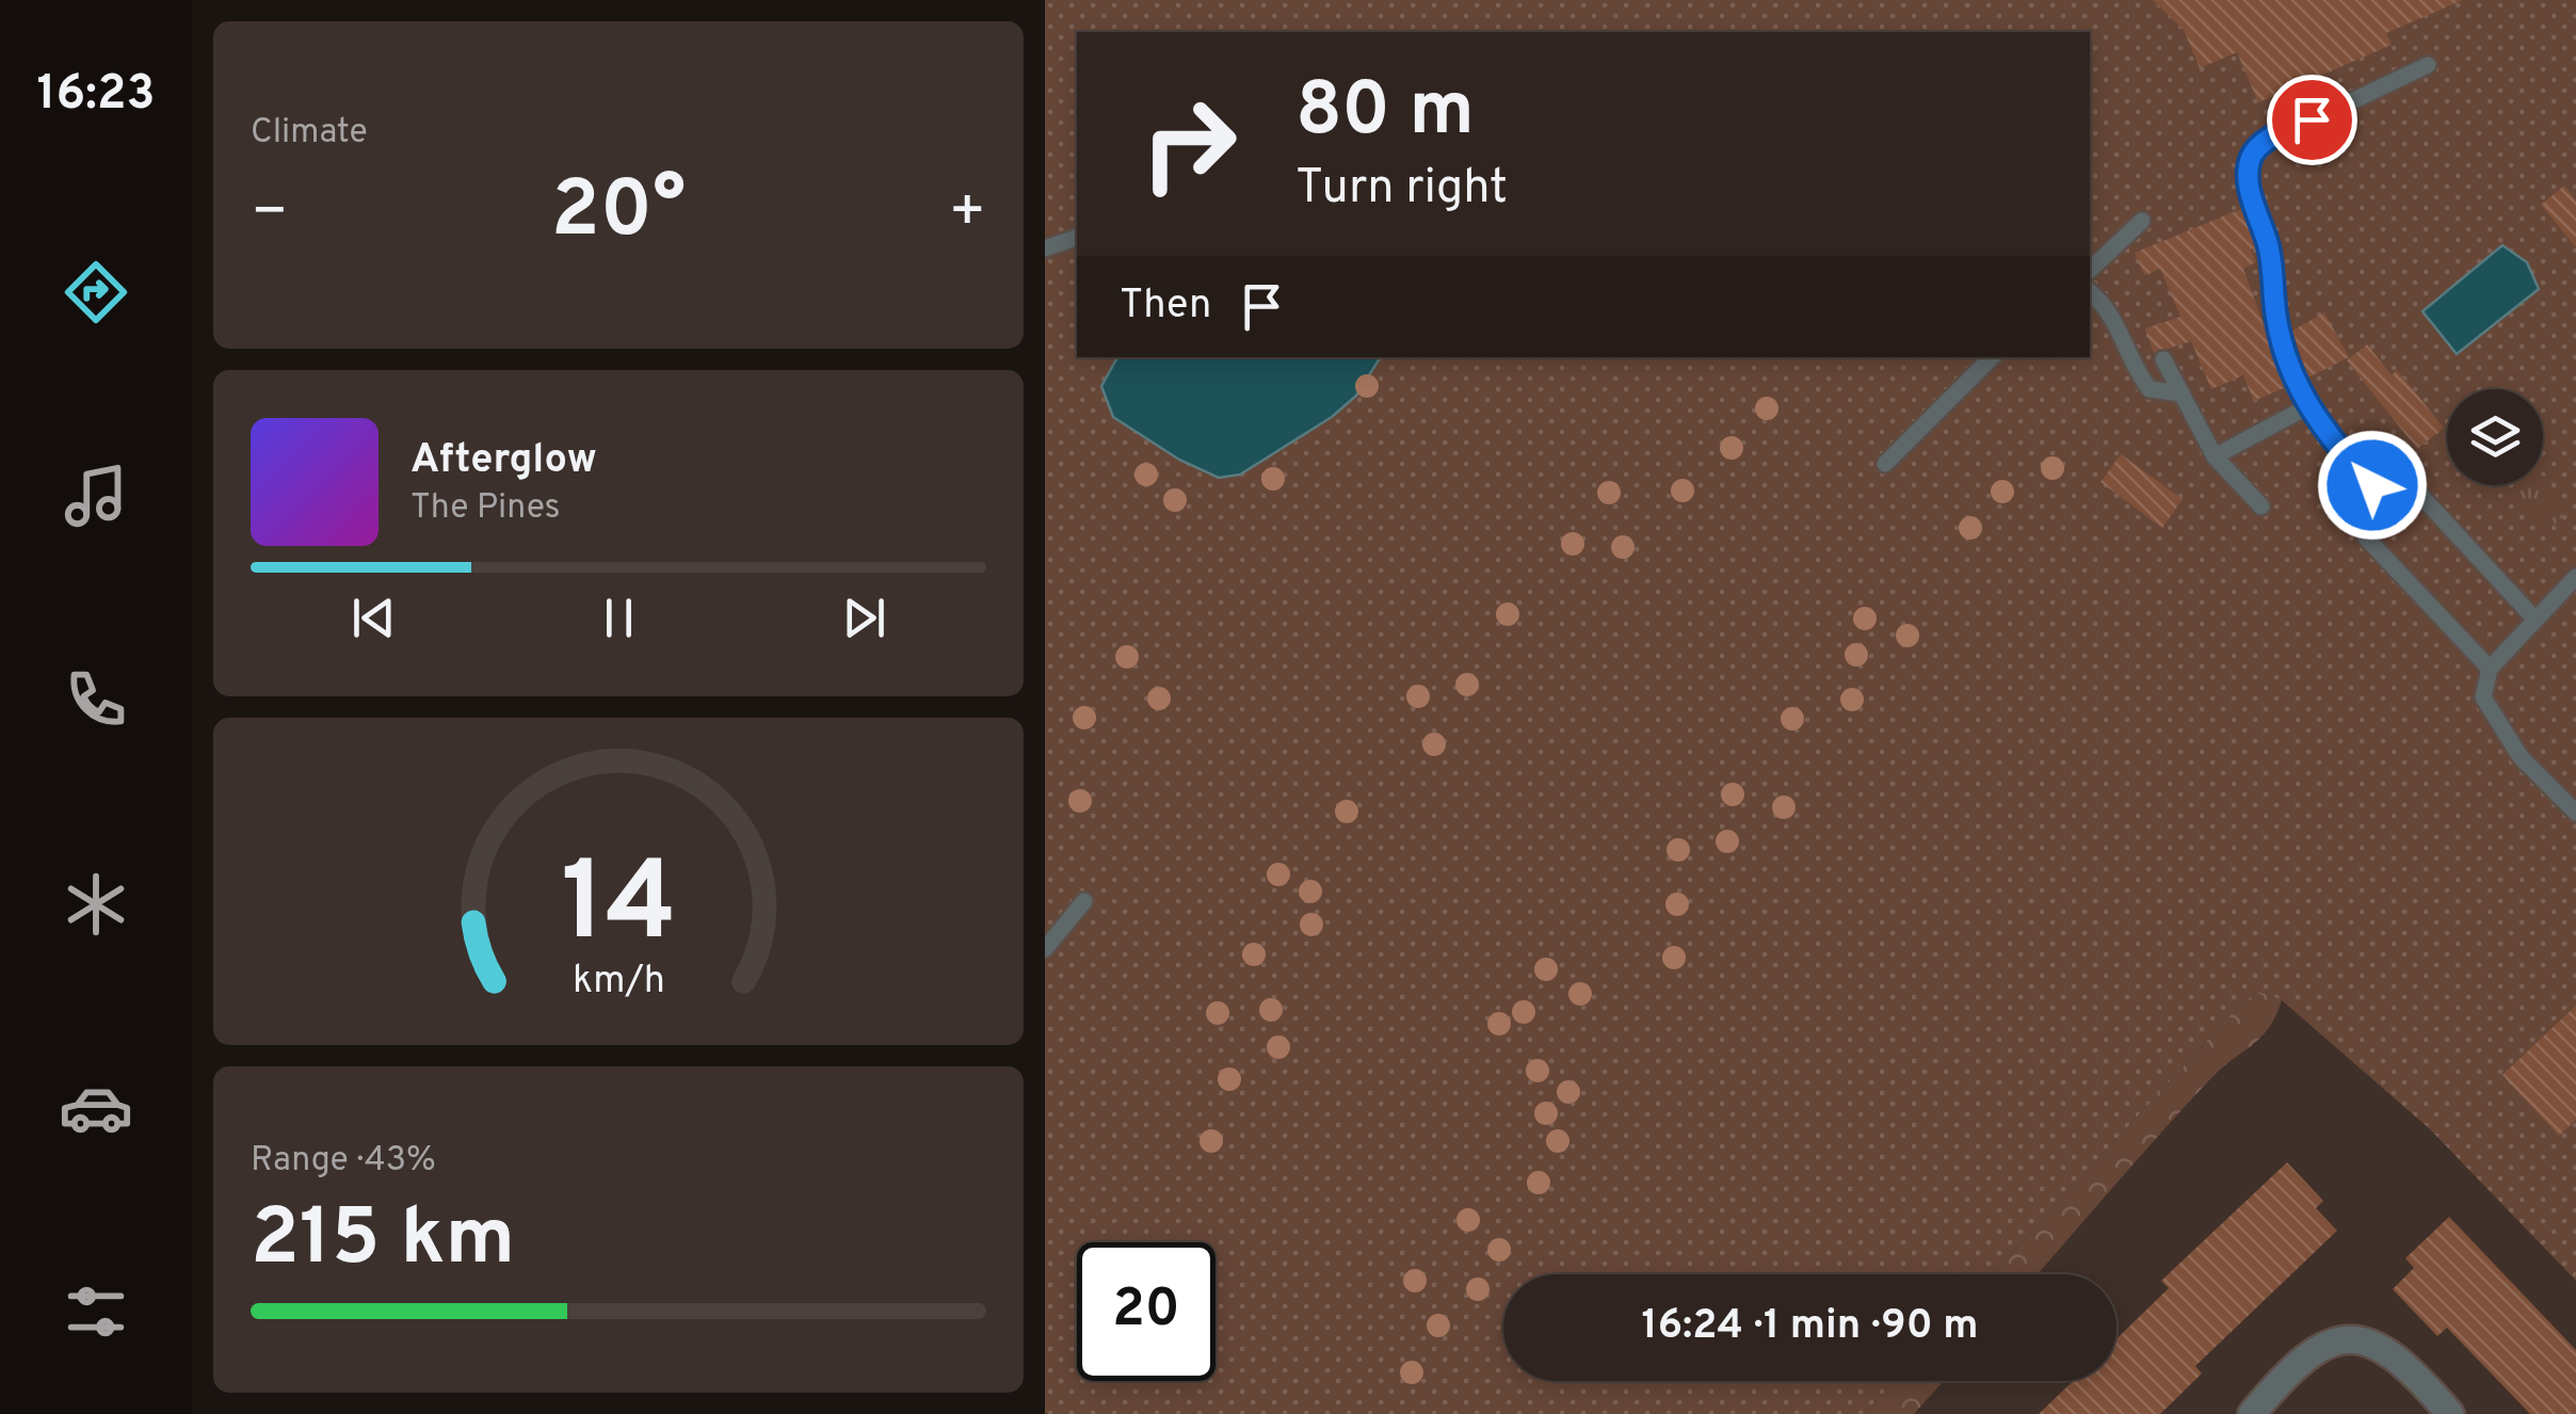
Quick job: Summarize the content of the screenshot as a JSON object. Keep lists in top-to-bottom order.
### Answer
{
  "page": {
    "tabs": "16:23",
    "tile": [
      "Climate",
      ["Range · 43%", "215 km"]
    ],
    "turn": ["80 m", "Turn right"],
    "heat": ["−", "20°", "+"],
    "then": "Then",
    "song": ["Afterglow", "The Pines"],
    "limit": "20",
    "trip": "16:24 · 1 min · 90 m",
    "gauge": ["14", "km/h"]
  }
}
